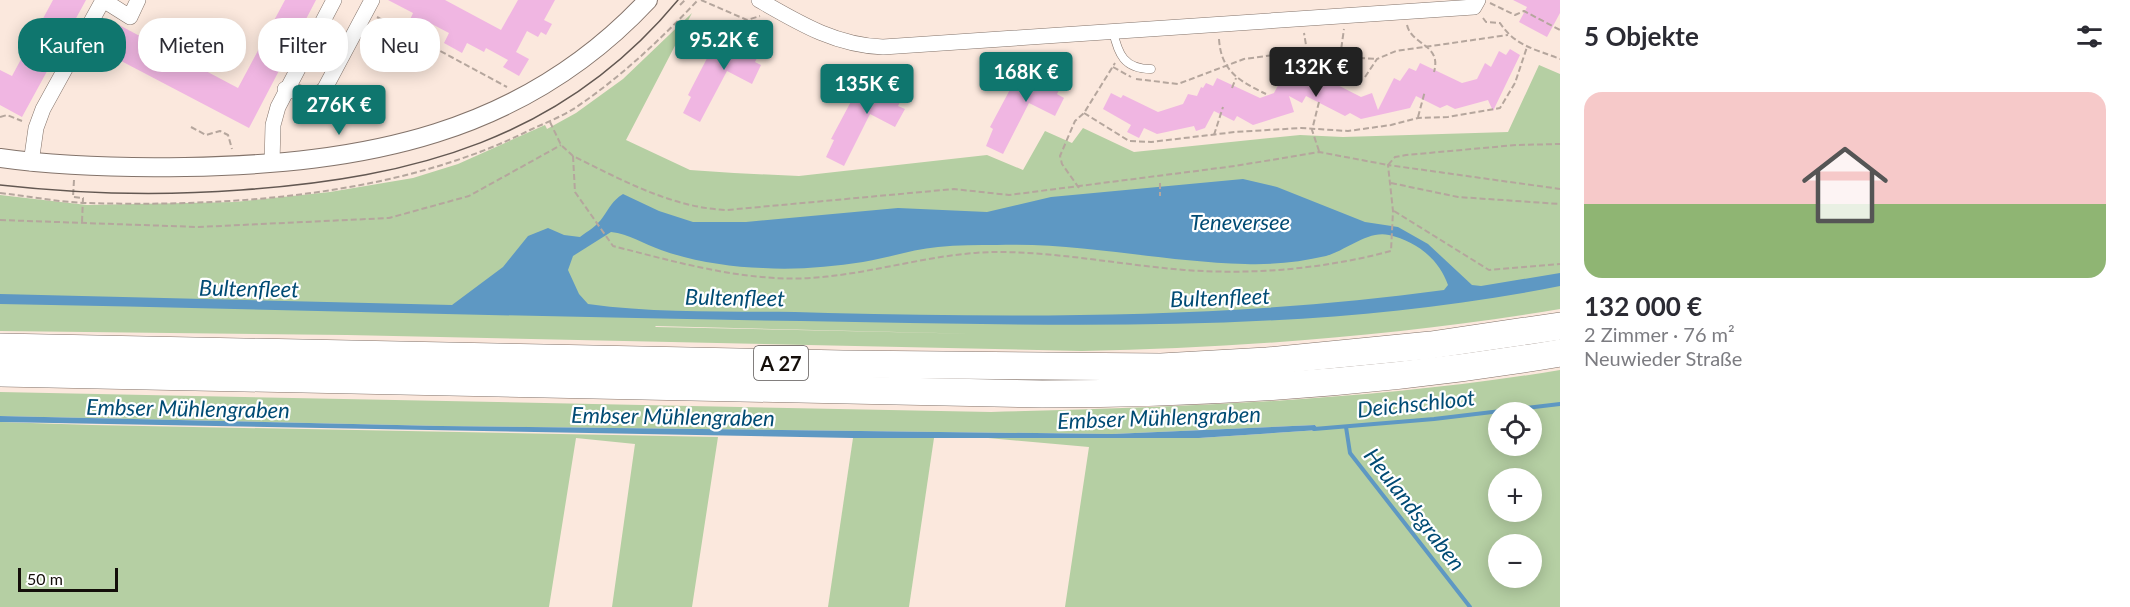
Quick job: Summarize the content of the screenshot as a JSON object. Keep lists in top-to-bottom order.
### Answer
{
  "streets": {
    "highway": ["A 27"]
  },
  "water": [
    "Teneversee",
    "Bultenfleet",
    "Deichschloot",
    "Embser Mühlengraben",
    "Heulandsgraben"
  ],
  "scale_bar": "50 m",
  "page": {
    "heading": "5 Objekte",
    "chip": [
      "Kaufen",
      "Mieten",
      "Filter",
      "Neu"
    ],
    "price": [
      "95.2K €",
      "132K €",
      "168K €",
      "135K €",
      "276K €"
    ],
    "list": [
      {
        "name": "132 000 €",
        "note": "2 Zimmer · 76 m² · Neuwieder Straße"
      }
    ],
    "map_buttons": ["+", "−"],
    "scale": "50 m"
  }
}
